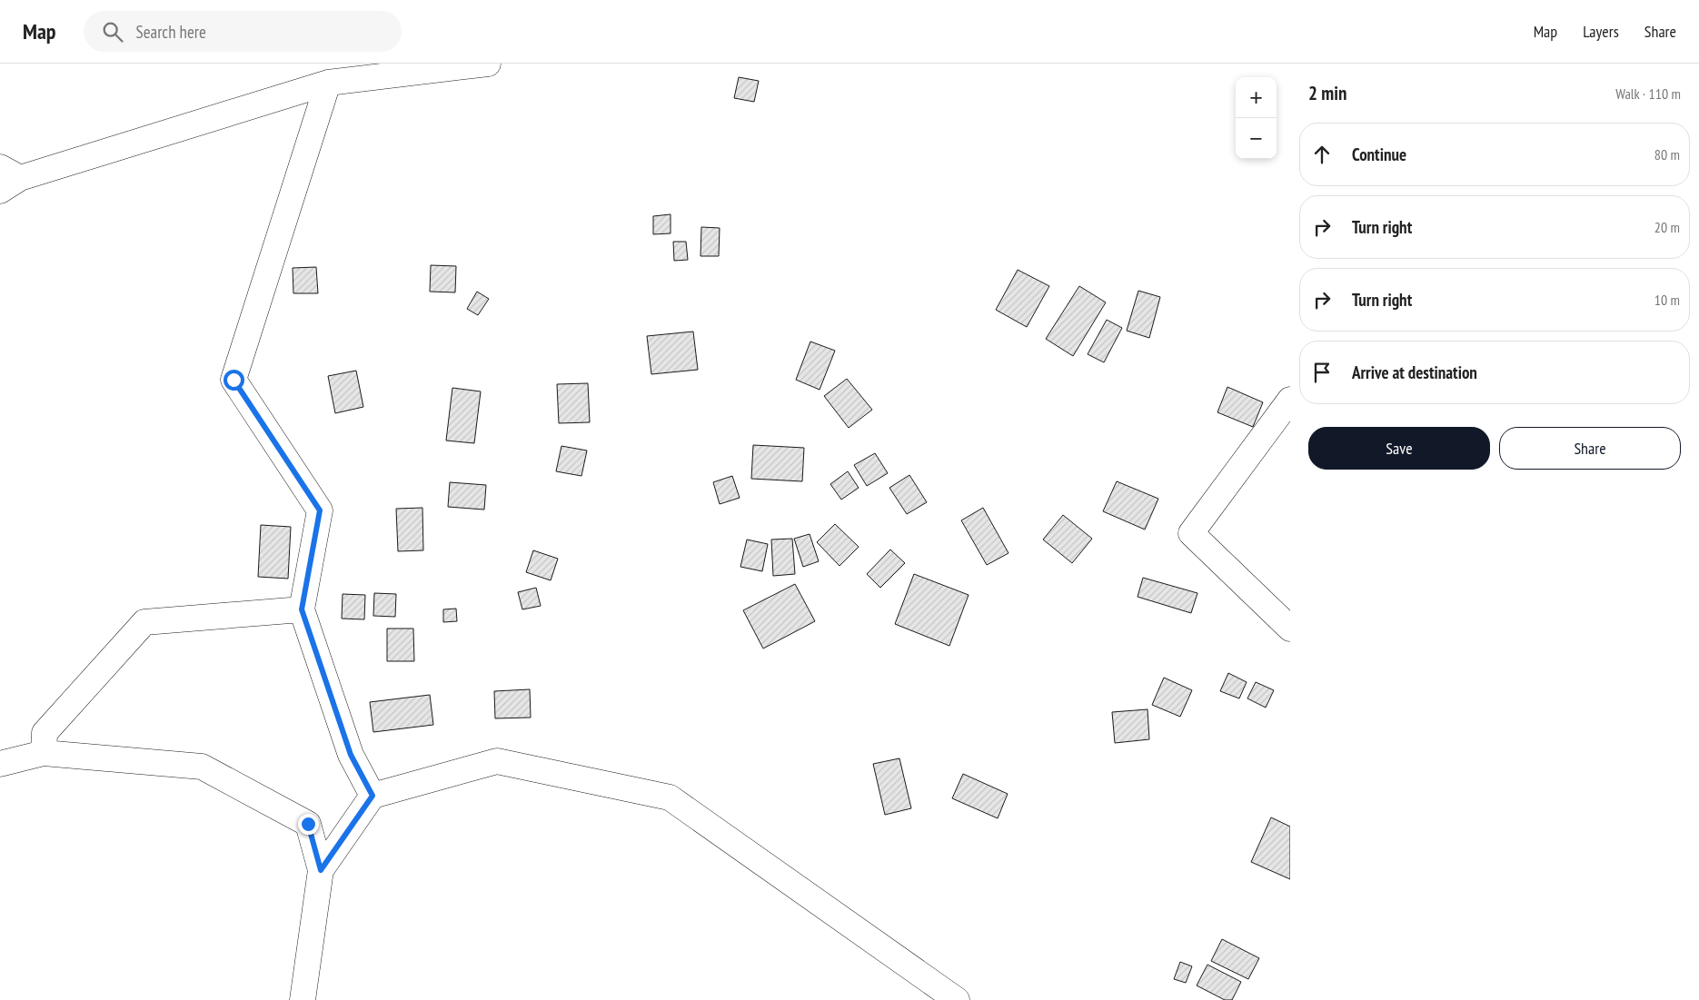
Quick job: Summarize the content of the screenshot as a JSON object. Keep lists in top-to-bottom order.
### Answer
{
  "page": {
    "header": "Map",
    "search": "Search here",
    "nav": ["Map", "Layers", "Share"],
    "heading": ["2 min", "Walk · 110 m"],
    "map_buttons": ["+", "−"],
    "list": [
      ["Continue", "80 m"],
      ["Turn right", "20 m"],
      ["Turn right", "10 m"],
      "Arrive at destination"
    ],
    "buttons": ["Save", "Share"]
  }
}
